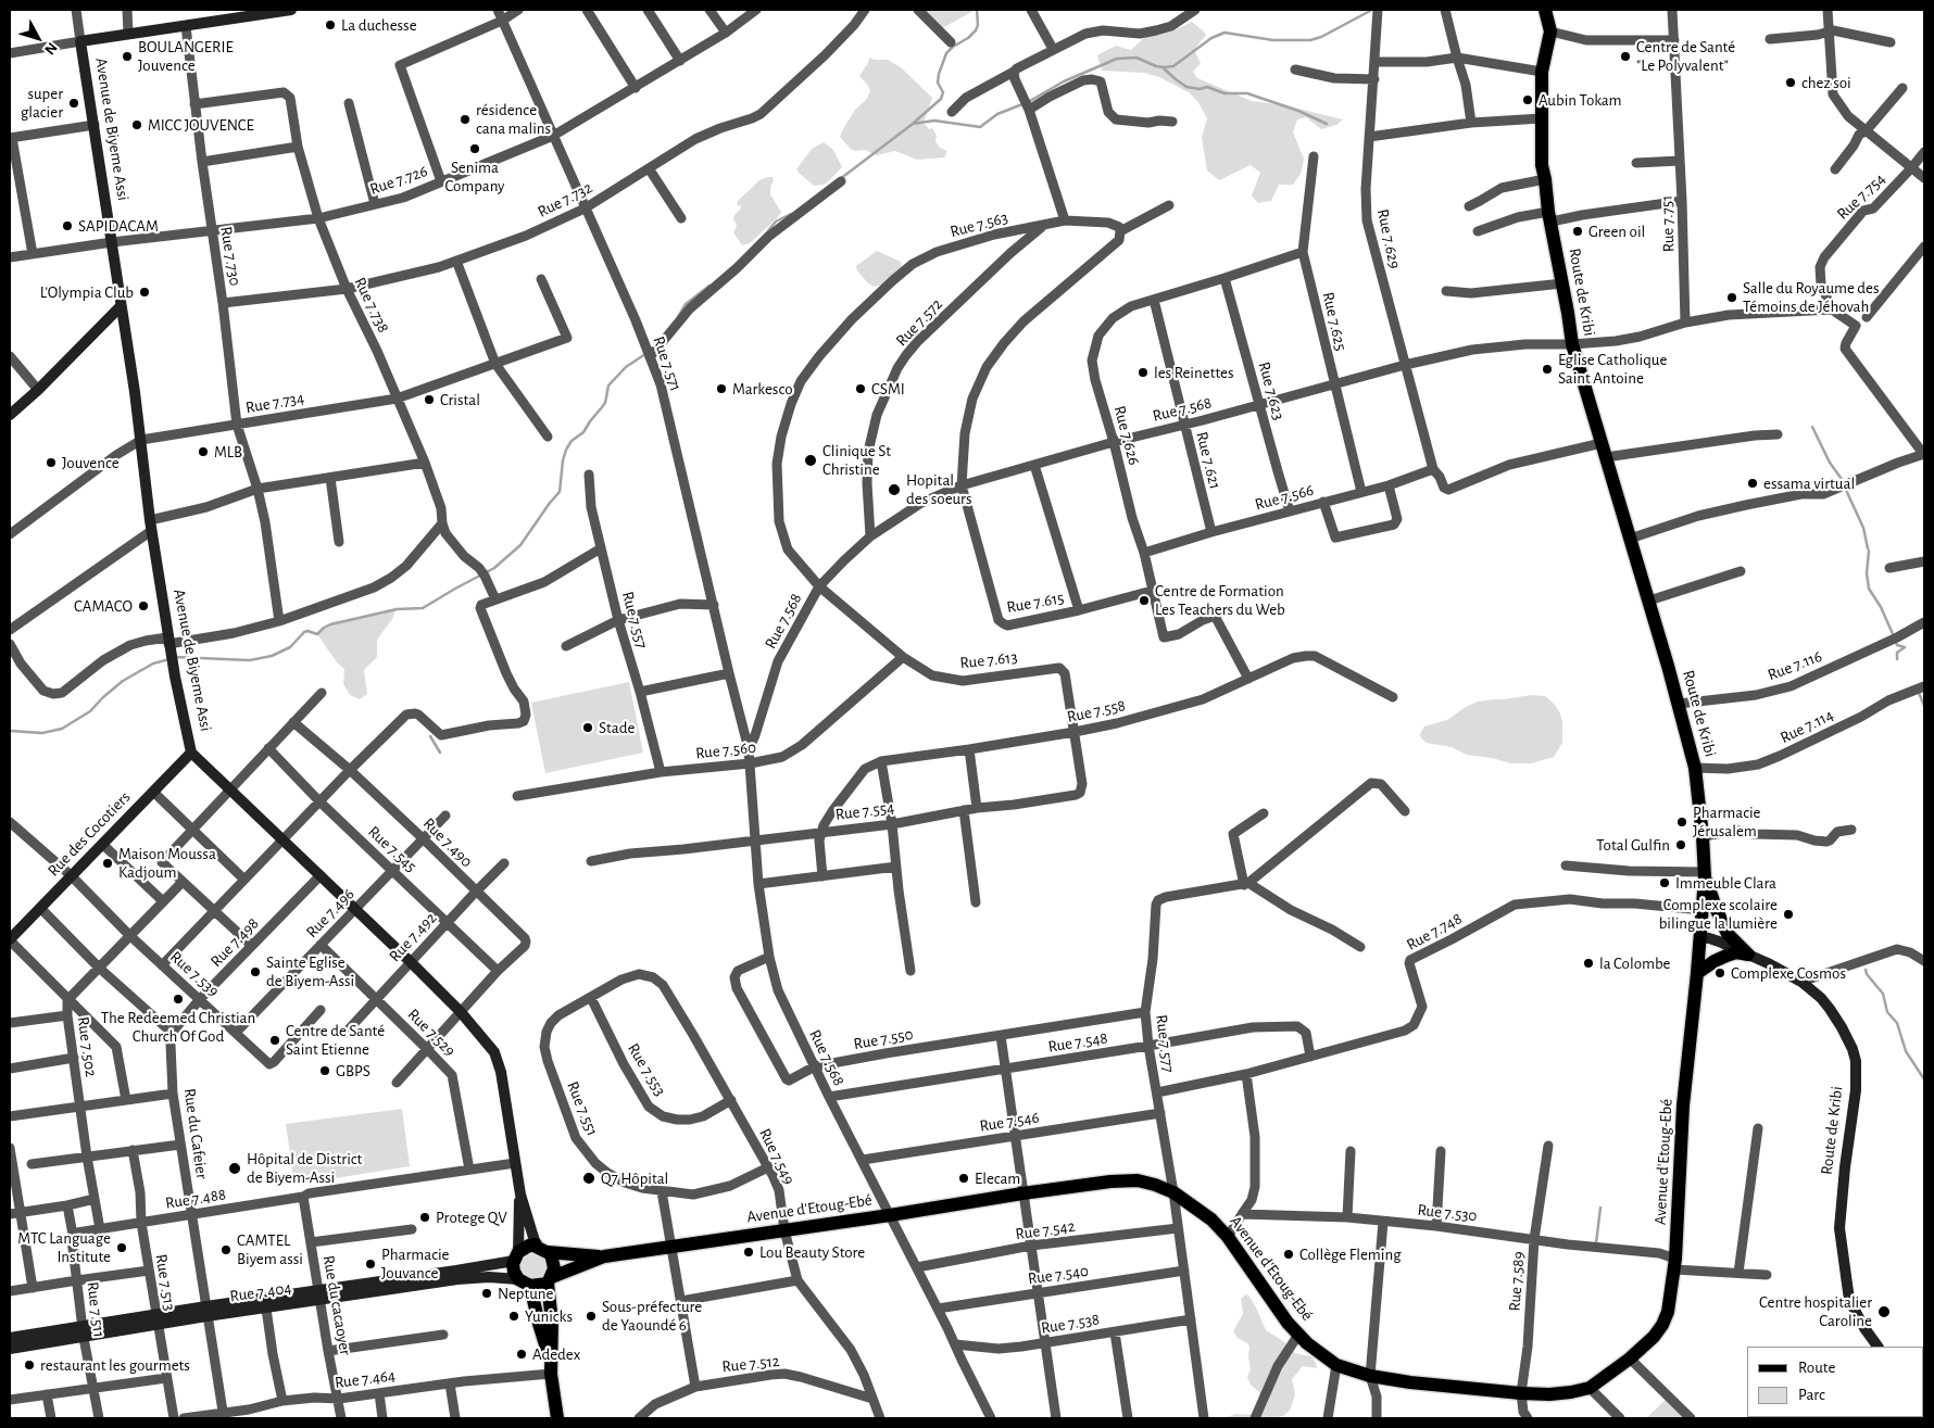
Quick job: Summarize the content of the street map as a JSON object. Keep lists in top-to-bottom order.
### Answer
{
  "streets": {
    "main road": [
      "Avenue de Biyeme Assi",
      "Route de Kribi",
      "Rue des Cocotiers",
      "Avenue d'Etoug-Ebé",
      "Rue 7.404"
    ],
    "street": [
      "Rue 7.726",
      "Rue 7.754",
      "Rue 7.732",
      "Rue 7.751",
      "Rue 7.563",
      "Rue 7.629",
      "Rue 7.730",
      "Rue 7.738",
      "Rue 7.625",
      "Rue 7.572",
      "Rue 7.571",
      "Rue 7.623",
      "Rue 7.734",
      "Rue 7.568",
      "Rue 7.626",
      "Rue 7.621",
      "Rue 7.566",
      "Rue 7.615",
      "Rue 7.557",
      "Rue 7.613",
      "Rue 7.116",
      "Rue 7.558",
      "Rue 7.114",
      "Rue 7.560",
      "Rue 7.554",
      "Rue 7.490",
      "Rue 7.545",
      "Rue 7.496",
      "Rue 7.748",
      "Rue 7.492",
      "Rue 7.498",
      "Rue 7.539",
      "Rue 7.529",
      "Rue 7.550",
      "Rue 7.548",
      "Rue 7.577",
      "Rue 7.502",
      "Rue 7.553",
      "Rue 7.551",
      "Rue 7.546",
      "Rue du Cafeier",
      "Rue 7.549",
      "Rue 7.488",
      "Rue 7.530",
      "Rue 7.542",
      "Rue 7.540",
      "Rue 7.589",
      "Rue 7.513",
      "Rue du cacaoyer",
      "Rue 7.511",
      "Rue 7.538",
      "Rue 7.512",
      "Rue 7.464"
    ]
  },
  "crossings": [
    ["Avenue de Biyeme Assi", "Rue 7.726"],
    ["Avenue de Biyeme Assi", "Rue 7.734"],
    ["Avenue de Biyeme Assi", "Rue des Cocotiers"],
    ["Avenue de Biyeme Assi", "Rue 7.490"],
    ["Avenue de Biyeme Assi", "Rue 7.496"],
    ["Avenue de Biyeme Assi", "Rue 7.492"],
    ["Avenue de Biyeme Assi", "Rue 7.498"],
    ["Avenue de Biyeme Assi", "Rue 7.488"],
    ["Avenue de Biyeme Assi", "Rue 7.404"],
    ["Rue 7.726", "Rue 7.730"],
    ["Rue 7.726", "Rue 7.738"],
    ["Rue 7.726", "Rue 7.571"],
    ["Rue 7.732", "Rue 7.730"],
    ["Rue 7.732", "Rue 7.738"],
    ["Rue 7.732", "Rue 7.571"],
    ["Rue 7.563", "Rue 7.572"],
    ["Rue 7.563", "Rue 7.568"],
    ["Rue 7.563", "Rue 7.613"],
    ["Rue 7.629", "Route de Kribi"],
    ["Rue 7.629", "Rue 7.568"],
    ["Rue 7.629", "Rue 7.566"],
    ["Rue 7.730", "Rue 7.738"],
    ["Rue 7.730", "Rue 7.734"],
    ["Route de Kribi", "Rue 7.568"],
    ["Route de Kribi", "Rue 7.116"],
    ["Route de Kribi", "Rue 7.114"],
    ["Route de Kribi", "Rue 7.748"],
    ["Route de Kribi", "Avenue d'Etoug-Ebé"],
    ["Rue 7.738", "Rue 7.734"],
    ["Rue 7.625", "Rue 7.568"],
    ["Rue 7.625", "Rue 7.626"],
    ["Rue 7.625", "Rue 7.566"],
    ["Rue 7.572", "Rue 7.568"],
    ["Rue 7.571", "Rue 7.568"],
    ["Rue 7.623", "Rue 7.568"],
    ["Rue 7.623", "Rue 7.626"],
    ["Rue 7.623", "Rue 7.566"],
    ["Rue 7.568", "Rue 7.626"],
    ["Rue 7.568", "Rue 7.621"],
    ["Rue 7.568", "Rue 7.615"],
    ["Rue 7.568", "Rue 7.613"],
    ["Rue 7.568", "Rue 7.560"],
    ["Rue 7.568", "Rue 7.554"],
    ["Rue 7.568", "Rue 7.550"],
    ["Rue 7.568", "Rue 7.548"],
    ["Rue 7.568", "Rue 7.546"],
    ["Rue 7.568", "Avenue d'Etoug-Ebé"],
    ["Rue 7.568", "Rue 7.542"],
    ["Rue 7.568", "Rue 7.540"],
    ["Rue 7.568", "Rue 7.538"],
    ["Rue 7.626", "Rue 7.621"],
    ["Rue 7.626", "Rue 7.566"],
    ["Rue 7.626", "Rue 7.615"],
    ["Rue 7.626", "Rue 7.558"],
    ["Rue 7.621", "Rue 7.566"],
    ["Rue 7.557", "Rue 7.560"],
    ["Rue 7.613", "Rue 7.558"],
    ["Rue 7.613", "Rue 7.560"],
    ["Rue 7.613", "Rue 7.554"],
    ["Rue 7.558", "Rue 7.554"],
    ["Rue des Cocotiers", "Rue 7.539"],
    ["Rue 7.490", "Rue 7.545"],
    ["Rue 7.490", "Rue 7.496"],
    ["Rue 7.490", "Rue 7.492"],
    ["Rue 7.490", "Rue 7.529"],
    ["Rue 7.545", "Rue 7.496"],
    ["Rue 7.545", "Rue 7.492"],
    ["Rue 7.496", "Rue 7.539"],
    ["Rue 7.496", "Rue 7.529"],
    ["Rue 7.748", "Rue 7.548"],
    ["Rue 7.748", "Rue 7.577"],
    ["Rue 7.492", "Rue 7.529"],
    ["Rue 7.498", "Rue 7.539"],
    ["Rue 7.498", "Rue du Cafeier"],
    ["Rue 7.539", "Rue 7.502"],
    ["Rue 7.529", "Rue 7.488"],
    ["Rue 7.550", "Rue 7.577"],
    ["Rue 7.548", "Rue 7.577"],
    ["Rue 7.577", "Rue 7.546"],
    ["Rue 7.577", "Avenue d'Etoug-Ebé"],
    ["Rue 7.577", "Rue 7.542"],
    ["Rue 7.577", "Rue 7.540"],
    ["Rue 7.577", "Rue 7.538"],
    ["Rue 7.502", "Rue 7.488"],
    ["Rue 7.553", "Rue 7.551"],
    ["Rue 7.553", "Rue 7.549"],
    ["Rue 7.551", "Rue 7.549"],
    ["Rue du Cafeier", "Rue 7.488"],
    ["Rue du Cafeier", "Rue 7.404"],
    ["Rue du Cafeier", "Rue 7.464"],
    ["Rue 7.549", "Avenue d'Etoug-Ebé"],
    ["Rue 7.549", "Rue 7.512"],
    ["Avenue d'Etoug-Ebé", "Rue 7.530"],
    ["Avenue d'Etoug-Ebé", "Rue 7.589"],
    ["Rue 7.488", "Rue 7.513"],
    ["Rue 7.488", "Rue du cacaoyer"],
    ["Rue 7.488", "Rue 7.511"],
    ["Rue 7.530", "Rue 7.589"],
    ["Rue 7.513", "Rue 7.404"],
    ["Rue 7.404", "Rue du cacaoyer"],
    ["Rue 7.404", "Rue 7.511"],
    ["Rue du cacaoyer", "Rue 7.464"]
  ],
  "places": [
    "La duchesse",
    "BOULANGERIE Jouvence",
    "Centre de Santé \"Le Polyvalent\"",
    "chez soi",
    "Aubin Tokam",
    "super glacier",
    "résidence cana malins",
    "MICC JOUVENCE",
    "Senima Company",
    "SAPIDACAM",
    "Green oil",
    "L'Olympia Club",
    "Salle du Royaume des Témoins de Jéhovah",
    "Eglise Catholique Saint Antoine",
    "les Reinettes",
    "Markesco",
    "CSMI",
    "Cristal",
    "MLB",
    "Clinique St Christine",
    "Jouvence",
    "essama virtual",
    "Hopital des soeurs",
    "Centre de Formation Les Teachers du Web",
    "CAMACO",
    "Stade",
    "Pharmacie Jérusalem",
    "Total Gulfin",
    "Maison Moussa Kadjoum",
    "Immeuble Clara",
    "Complexe scolaire bilingue la lumière",
    "la Colombe",
    "Sainte Eglise de Biyem-Assi",
    "Complexe Cosmos",
    "The Redeemed Christian Church Of God",
    "Centre de Santé Saint Etienne",
    "GBPS",
    "Hôpital de District de Biyem-Assi",
    "Q7 Hôpital",
    "Elecam",
    "Protege QV",
    "MTC Language Institute",
    "CAMTEL Biyem assi",
    "Lou Beauty Store",
    "Collège Fleming",
    "Pharmacie Jouvance",
    "Neptune",
    "Centre hospitalier Caroline",
    "Yunicks",
    "Sous-préfecture de Yaoundé 6",
    "Adedex",
    "restaurant les gourmets"
  ],
  "legend": ["Route", "Parc"],
  "north": "bottom right"
}
